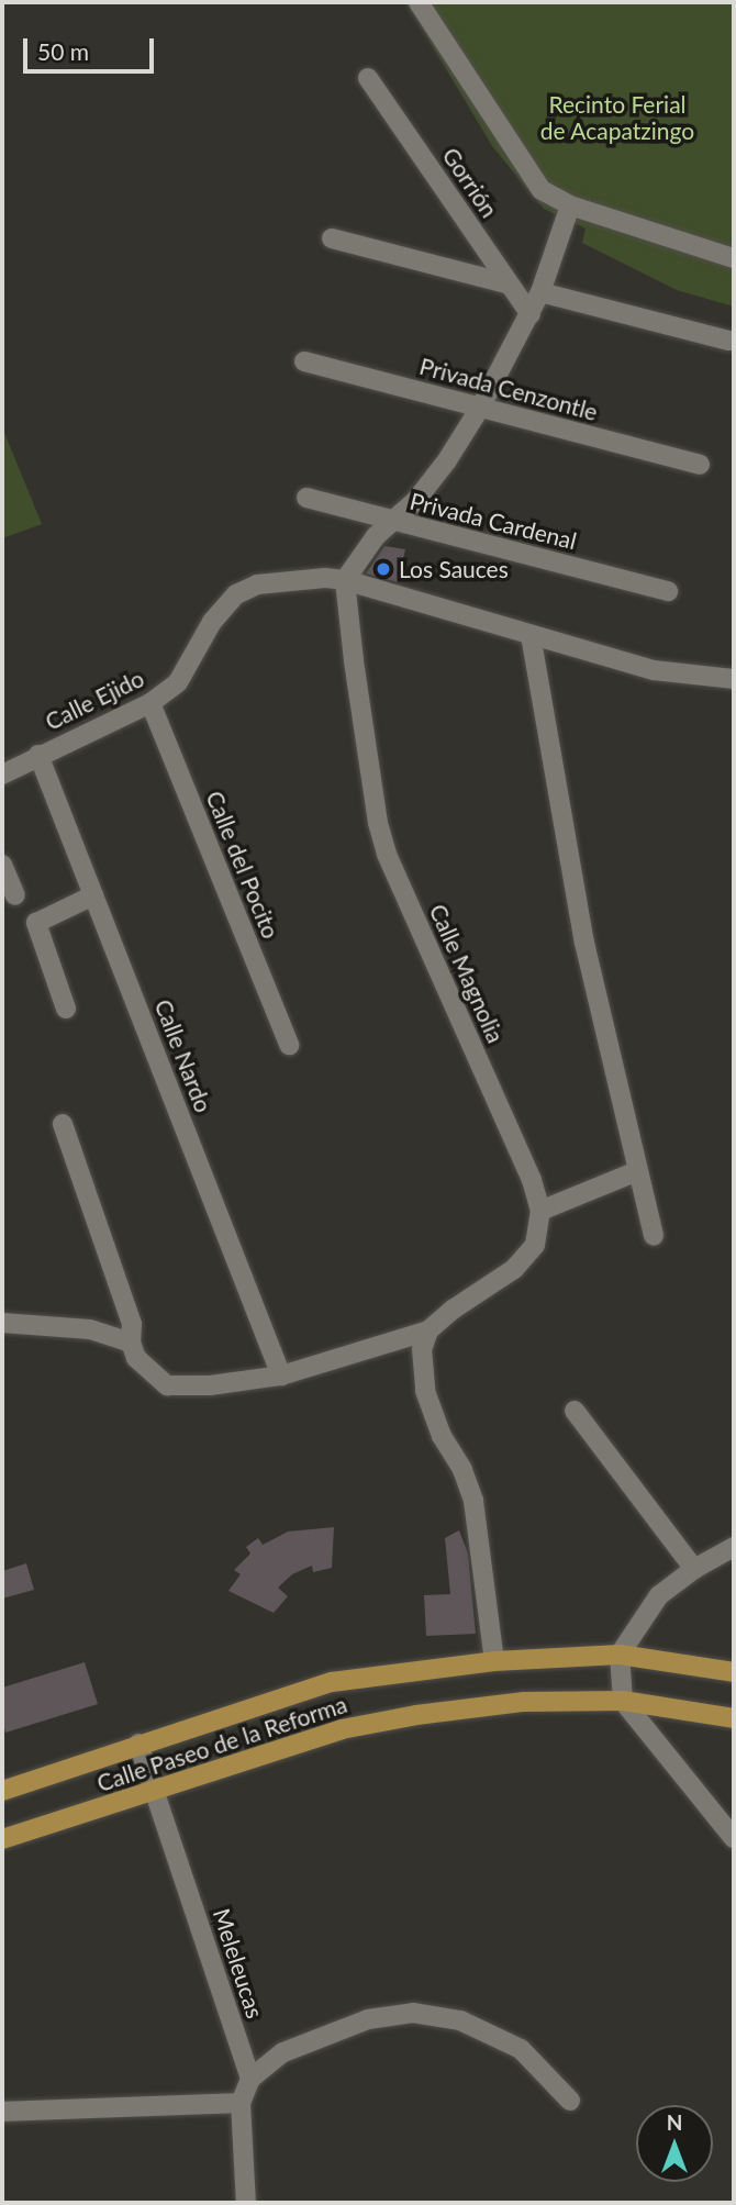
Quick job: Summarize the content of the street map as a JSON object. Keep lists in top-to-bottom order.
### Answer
{
  "streets": {
    "main road": ["Calle Paseo de la Reforma"],
    "street": [
      "Gorrión",
      "Privada Cenzontle",
      "Privada Cardenal",
      "Calle Ejido",
      "Calle del Pocito",
      "Calle Magnolia",
      "Calle Nardo",
      "Meleleucas"
    ]
  },
  "crossings": [
    ["Calle Ejido", "Calle del Pocito"],
    ["Calle Ejido", "Calle Magnolia"],
    ["Calle Ejido", "Calle Nardo"],
    ["Calle Paseo de la Reforma", "Meleleucas"]
  ],
  "parks": ["Recinto Ferial de Acapatzingo"],
  "places": ["Los Sauces"],
  "scale_bar": "50 m",
  "north": "top"
}
